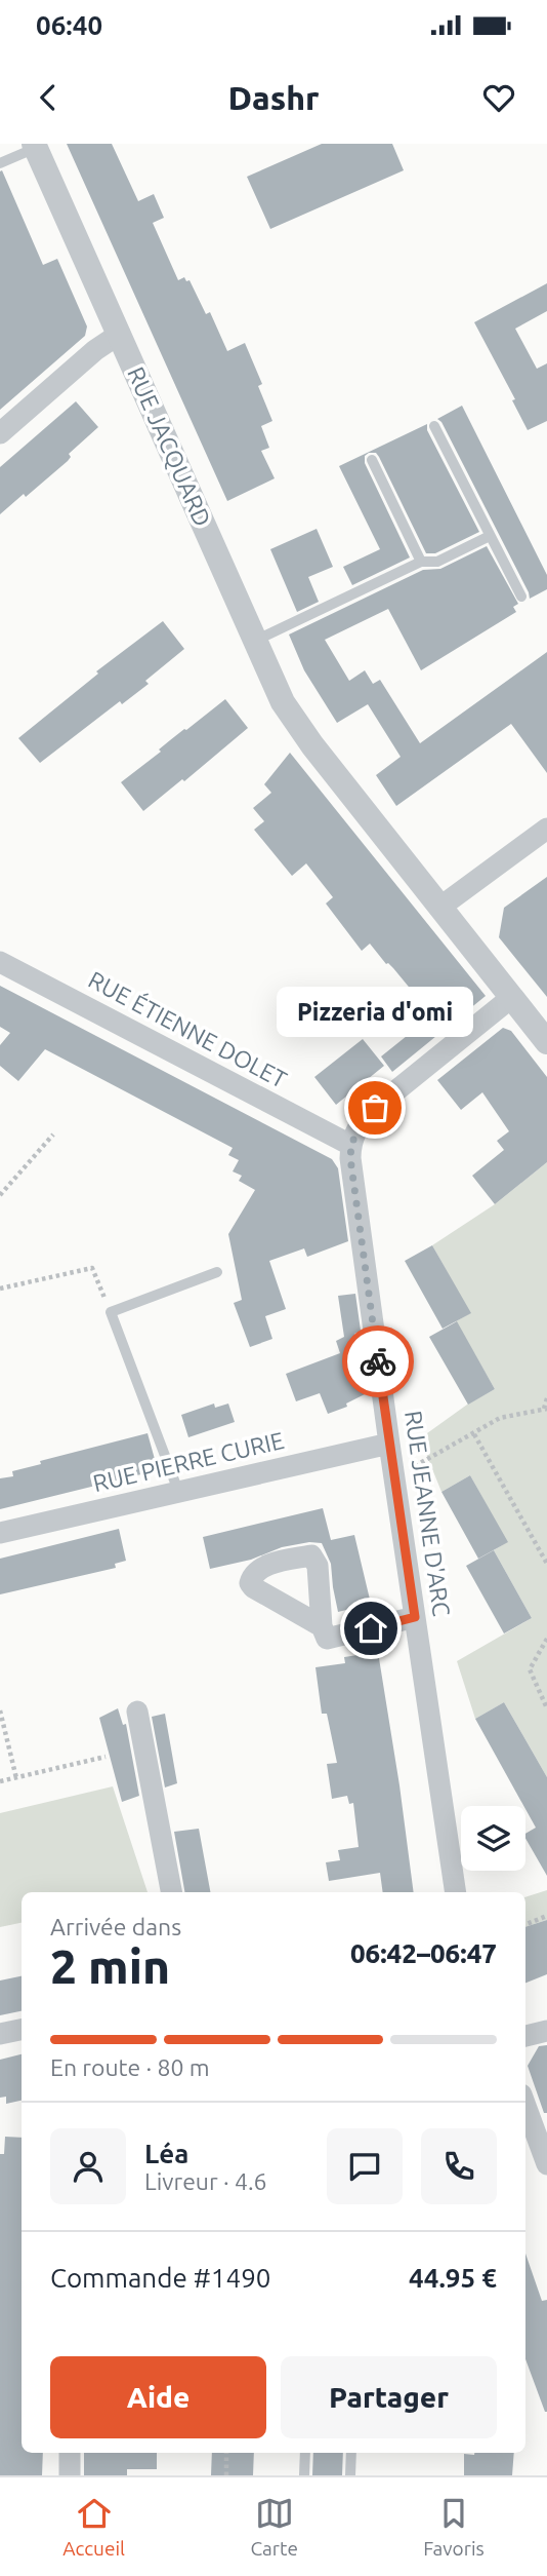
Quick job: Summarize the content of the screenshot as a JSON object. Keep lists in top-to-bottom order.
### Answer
{
  "streets": {
    "street": [
      "RUE JACQUARD",
      "RUE ÉTIENNE DOLET",
      "RUE PIERRE CURIE",
      "RUE JEANNE D'ARC"
    ]
  },
  "crossings": [
    ["RUE ÉTIENNE DOLET", "RUE JEANNE D'ARC"],
    ["RUE PIERRE CURIE", "RUE JEANNE D'ARC"]
  ],
  "places": ["Pizzeria d'omi"],
  "page": {
    "status": "06:40",
    "header": "Dashr",
    "bubble": "Pizzeria d'omi",
    "heading": ["2 min", "Arrivée dans", "06:42–06:47"],
    "panel": [
      "Léa",
      "Livreur · 4.6",
      "Commande #1490",
      "44.95 €"
    ],
    "bar": "En route · 80 m",
    "buttons": ["Aide", "Partager"],
    "tabs": ["Accueil", "Carte", "Favoris"]
  }
}
